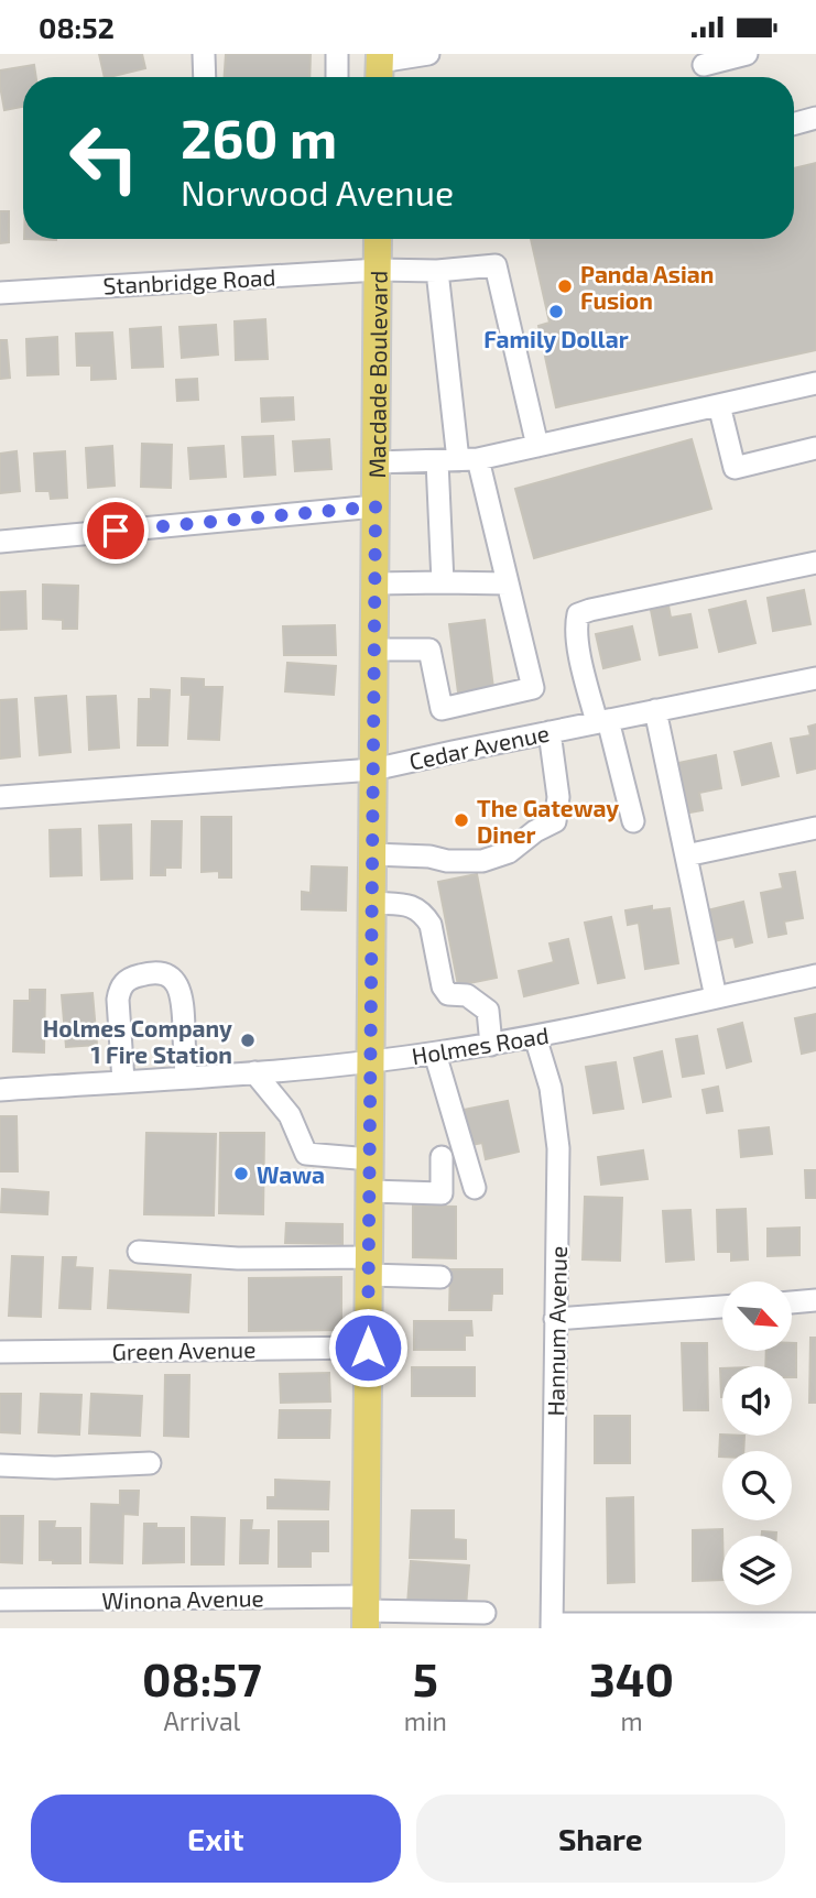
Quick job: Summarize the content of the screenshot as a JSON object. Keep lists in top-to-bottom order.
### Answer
{
  "streets": {
    "main road": ["Macdade Boulevard"],
    "street": [
      "Stanbridge Road",
      "Cedar Avenue",
      "Holmes Road",
      "Hannum Avenue",
      "Green Avenue",
      "Winona Avenue"
    ]
  },
  "crossings": [
    ["Stanbridge Road", "Macdade Boulevard"],
    ["Macdade Boulevard", "Cedar Avenue"],
    ["Macdade Boulevard", "Holmes Road"],
    ["Macdade Boulevard", "Green Avenue"],
    ["Macdade Boulevard", "Winona Avenue"],
    ["Holmes Road", "Hannum Avenue"]
  ],
  "places": [
    "Panda Asian Fusion",
    "Family Dollar",
    "The Gateway Diner",
    "Holmes Company 1 Fire Station",
    "Wawa"
  ],
  "north": "bottom right",
  "page": {
    "status": "08:52",
    "turn": ["260 m", "Norwood Avenue"],
    "eta": [
      "08:57",
      "Arrival",
      "5",
      "min",
      "340",
      "m"
    ],
    "buttons": ["Exit", "Share"]
  }
}
